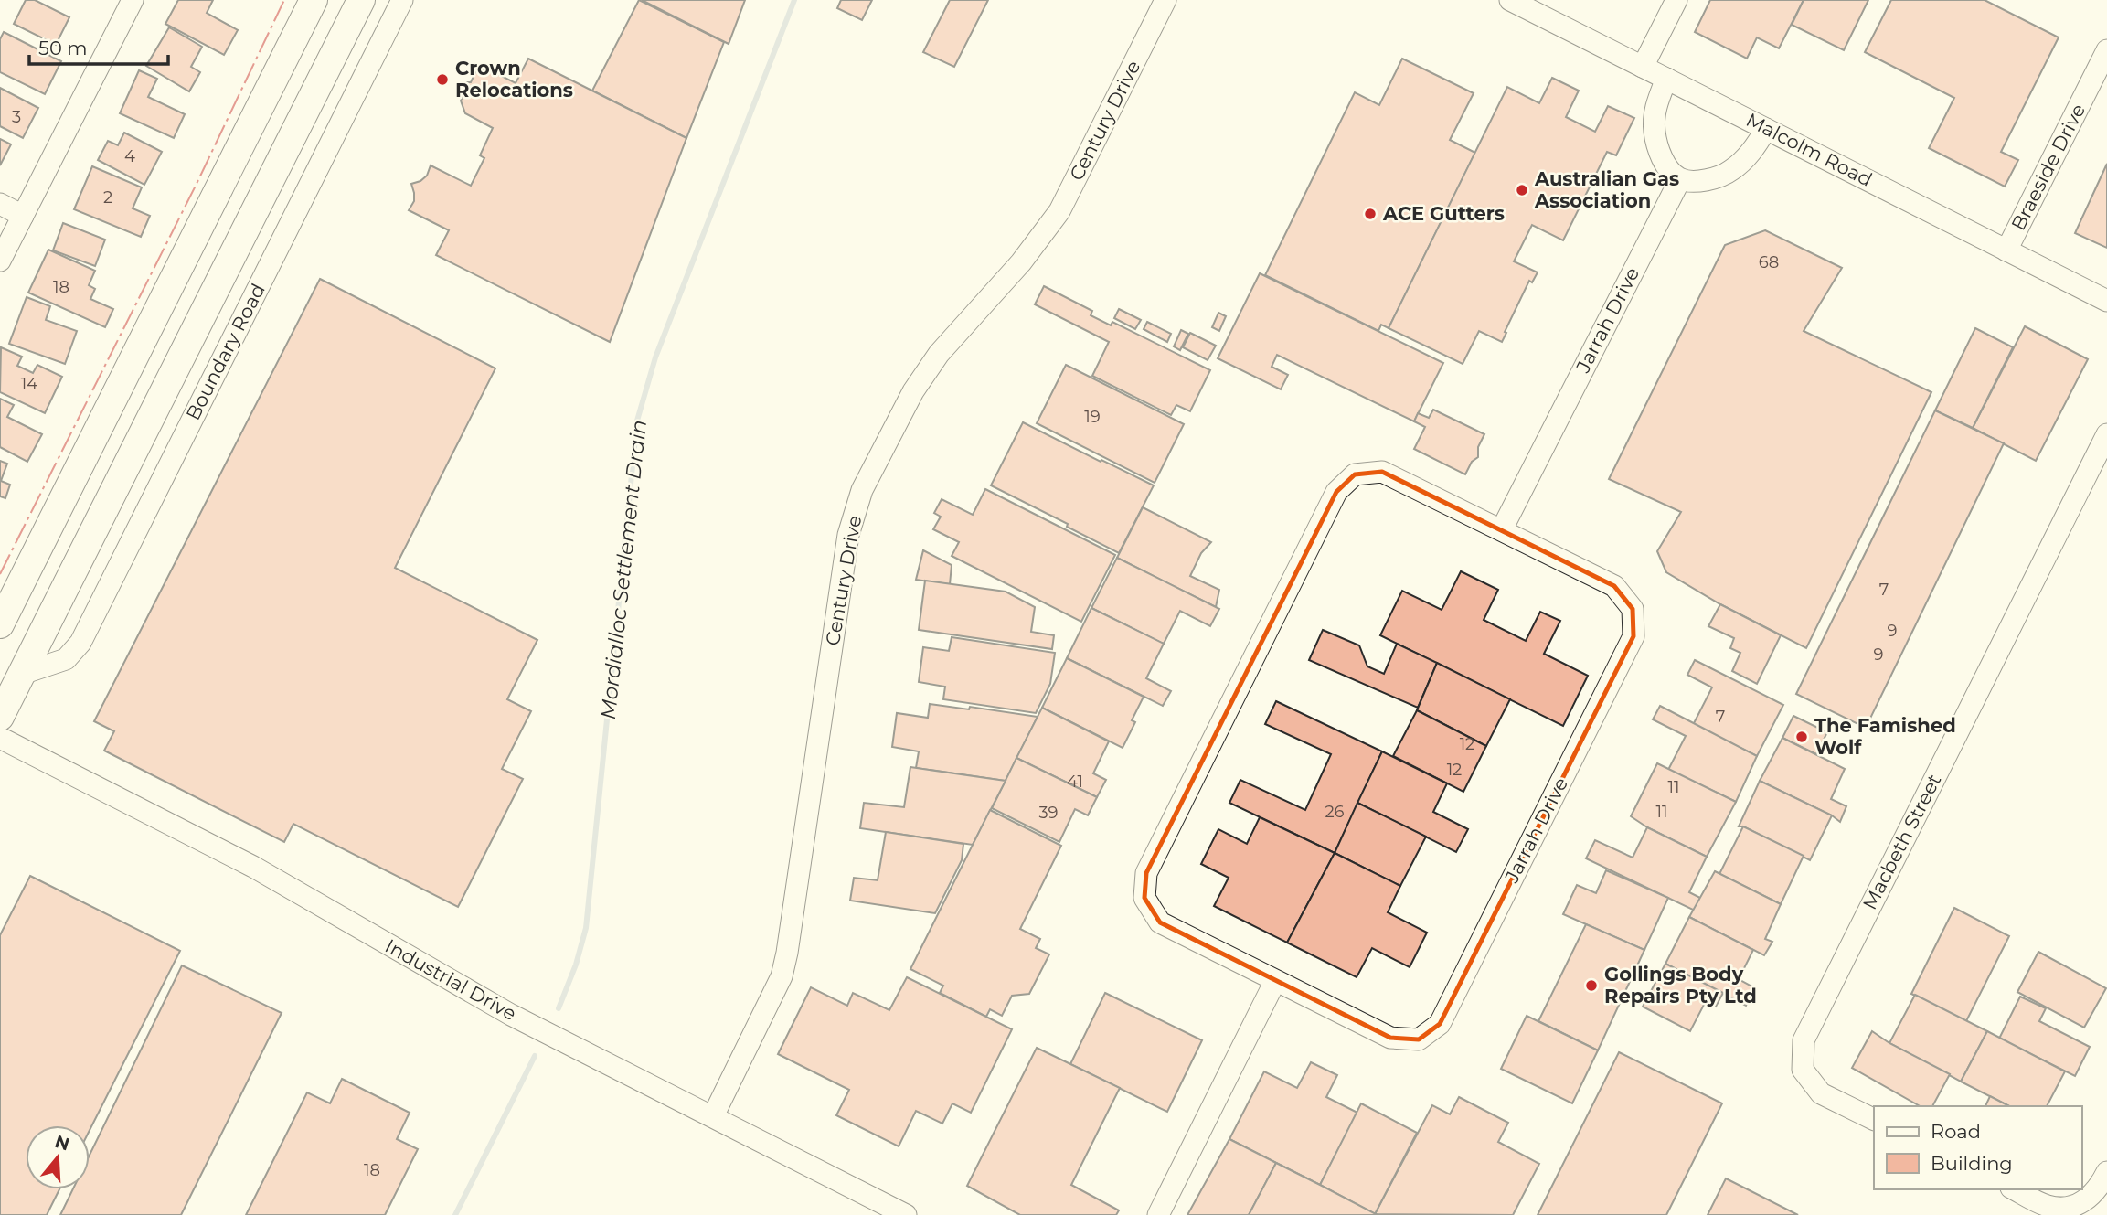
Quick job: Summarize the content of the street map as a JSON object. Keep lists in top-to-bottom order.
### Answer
{
  "streets": {
    "main road": ["Boundary Road"],
    "street": [
      "Century Drive",
      "Malcolm Road",
      "Braeside Drive",
      "Jarrah Drive",
      "Macbeth Street",
      "Industrial Drive"
    ]
  },
  "crossings": [
    ["Century Drive", "Industrial Drive"],
    ["Malcolm Road", "Braeside Drive"]
  ],
  "water": ["Mordialloc Settlement Drain"],
  "places": [
    "Crown Relocations",
    "Australian Gas Association",
    "ACE Gutters",
    "The Famished Wolf",
    "Gollings Body Repairs Pty Ltd"
  ],
  "house_numbers": [
    "3",
    "4",
    "2",
    "68",
    "18",
    "14",
    "19",
    "7",
    "9",
    "9",
    "7",
    "12",
    "12",
    "41",
    "11",
    "26",
    "11",
    "39",
    "18"
  ],
  "legend": ["Road", "Building"],
  "scale_bar": "50 m",
  "north": "top"
}
